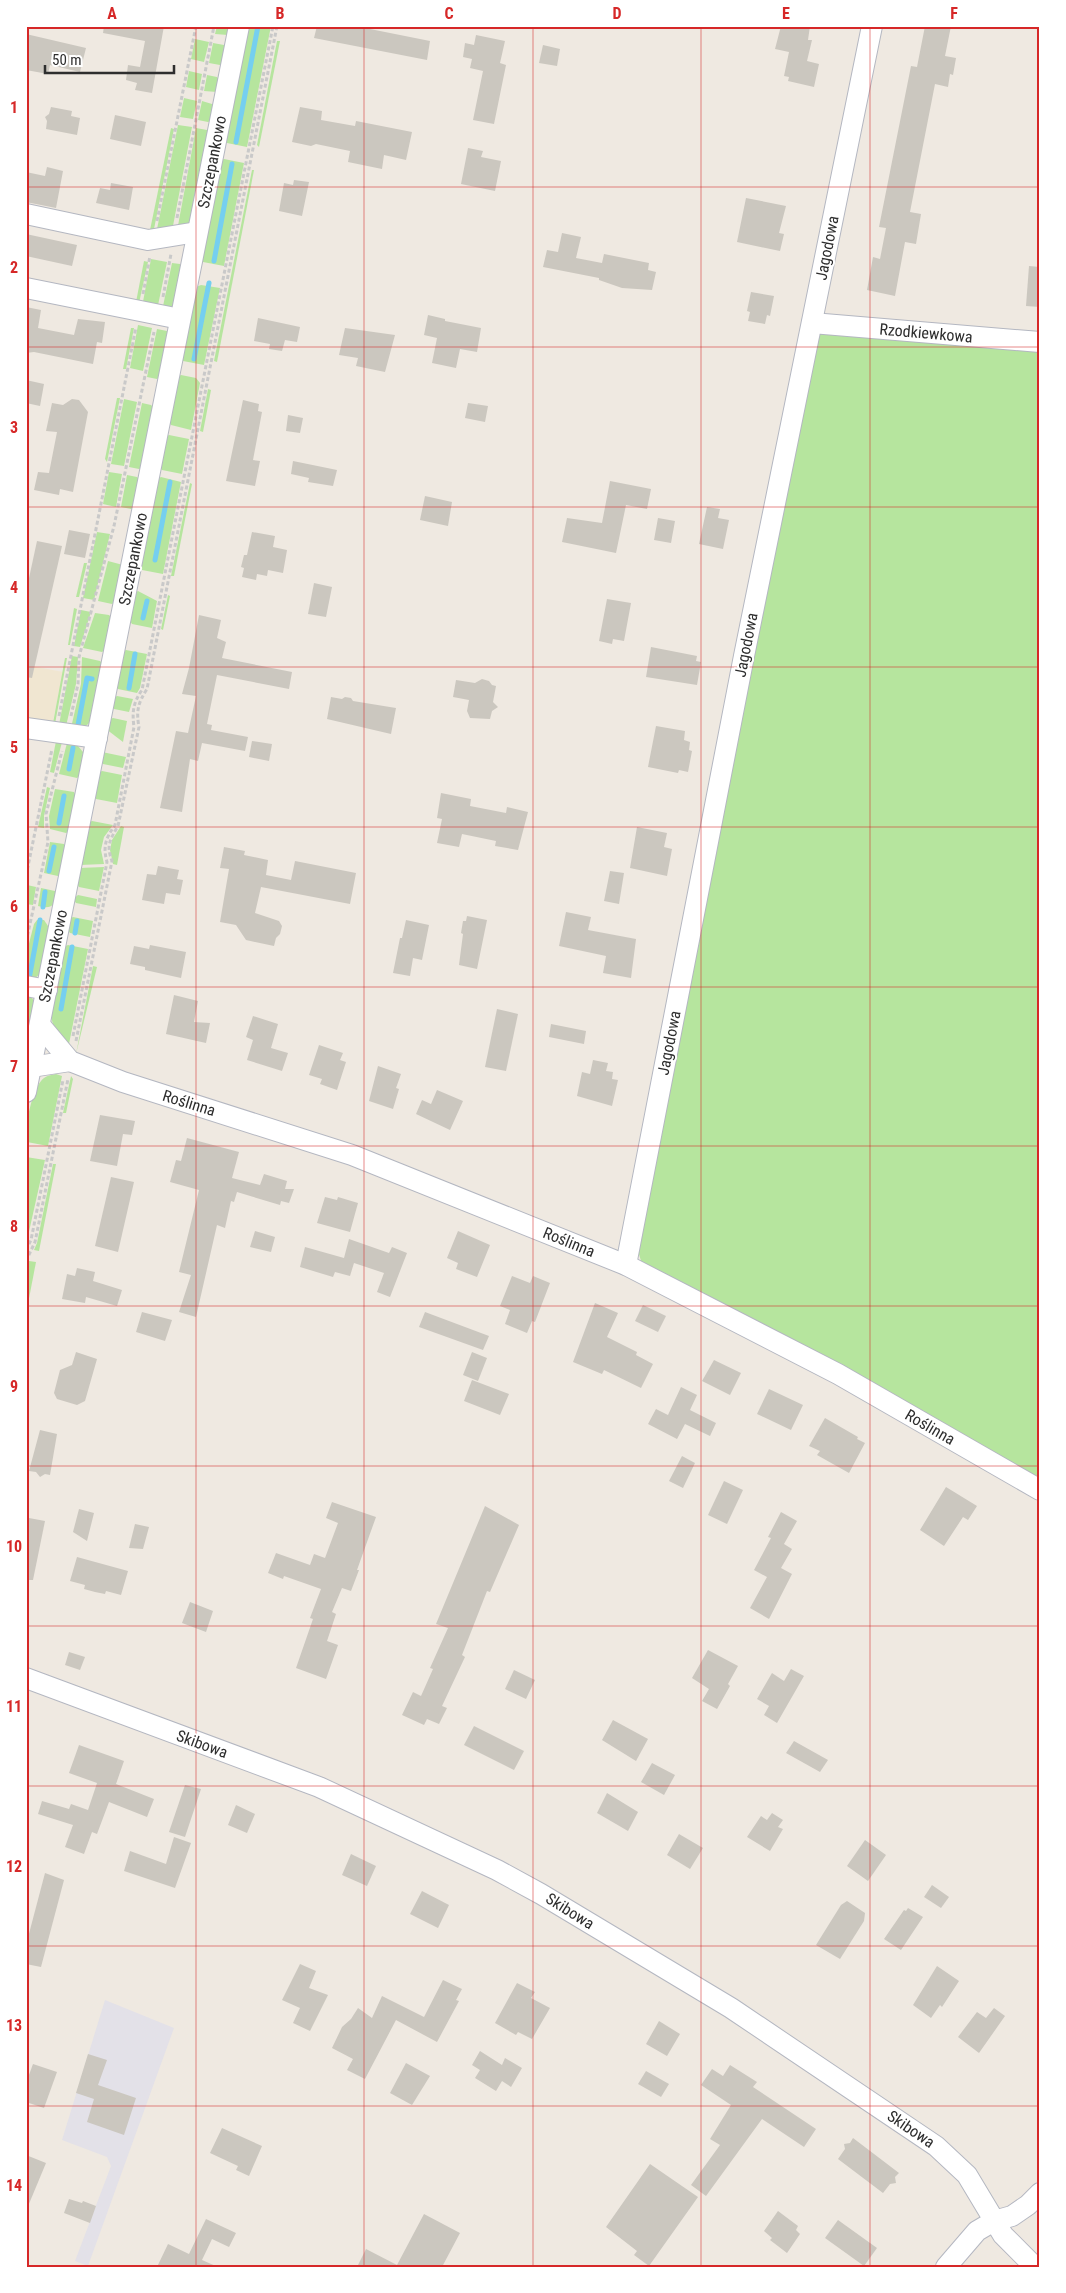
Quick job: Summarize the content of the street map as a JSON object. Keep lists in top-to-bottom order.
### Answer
{
  "streets": {
    "street": [
      "Szczepankowo",
      "Jagodowa",
      "Rzodkiewkowa",
      "Roślinna",
      "Skibowa"
    ]
  },
  "crossings": [
    ["Szczepankowo", "Roślinna"],
    ["Jagodowa", "Rzodkiewkowa"],
    ["Jagodowa", "Roślinna"]
  ],
  "scale_bar": "50 m",
  "grid": {
    "columns": [
      "A",
      "B",
      "C",
      "D",
      "E",
      "F"
    ],
    "rows": [
      "1",
      "2",
      "3",
      "4",
      "5",
      "6",
      "7",
      "8",
      "9",
      "10",
      "11",
      "12",
      "13",
      "14"
    ]
  }
}
